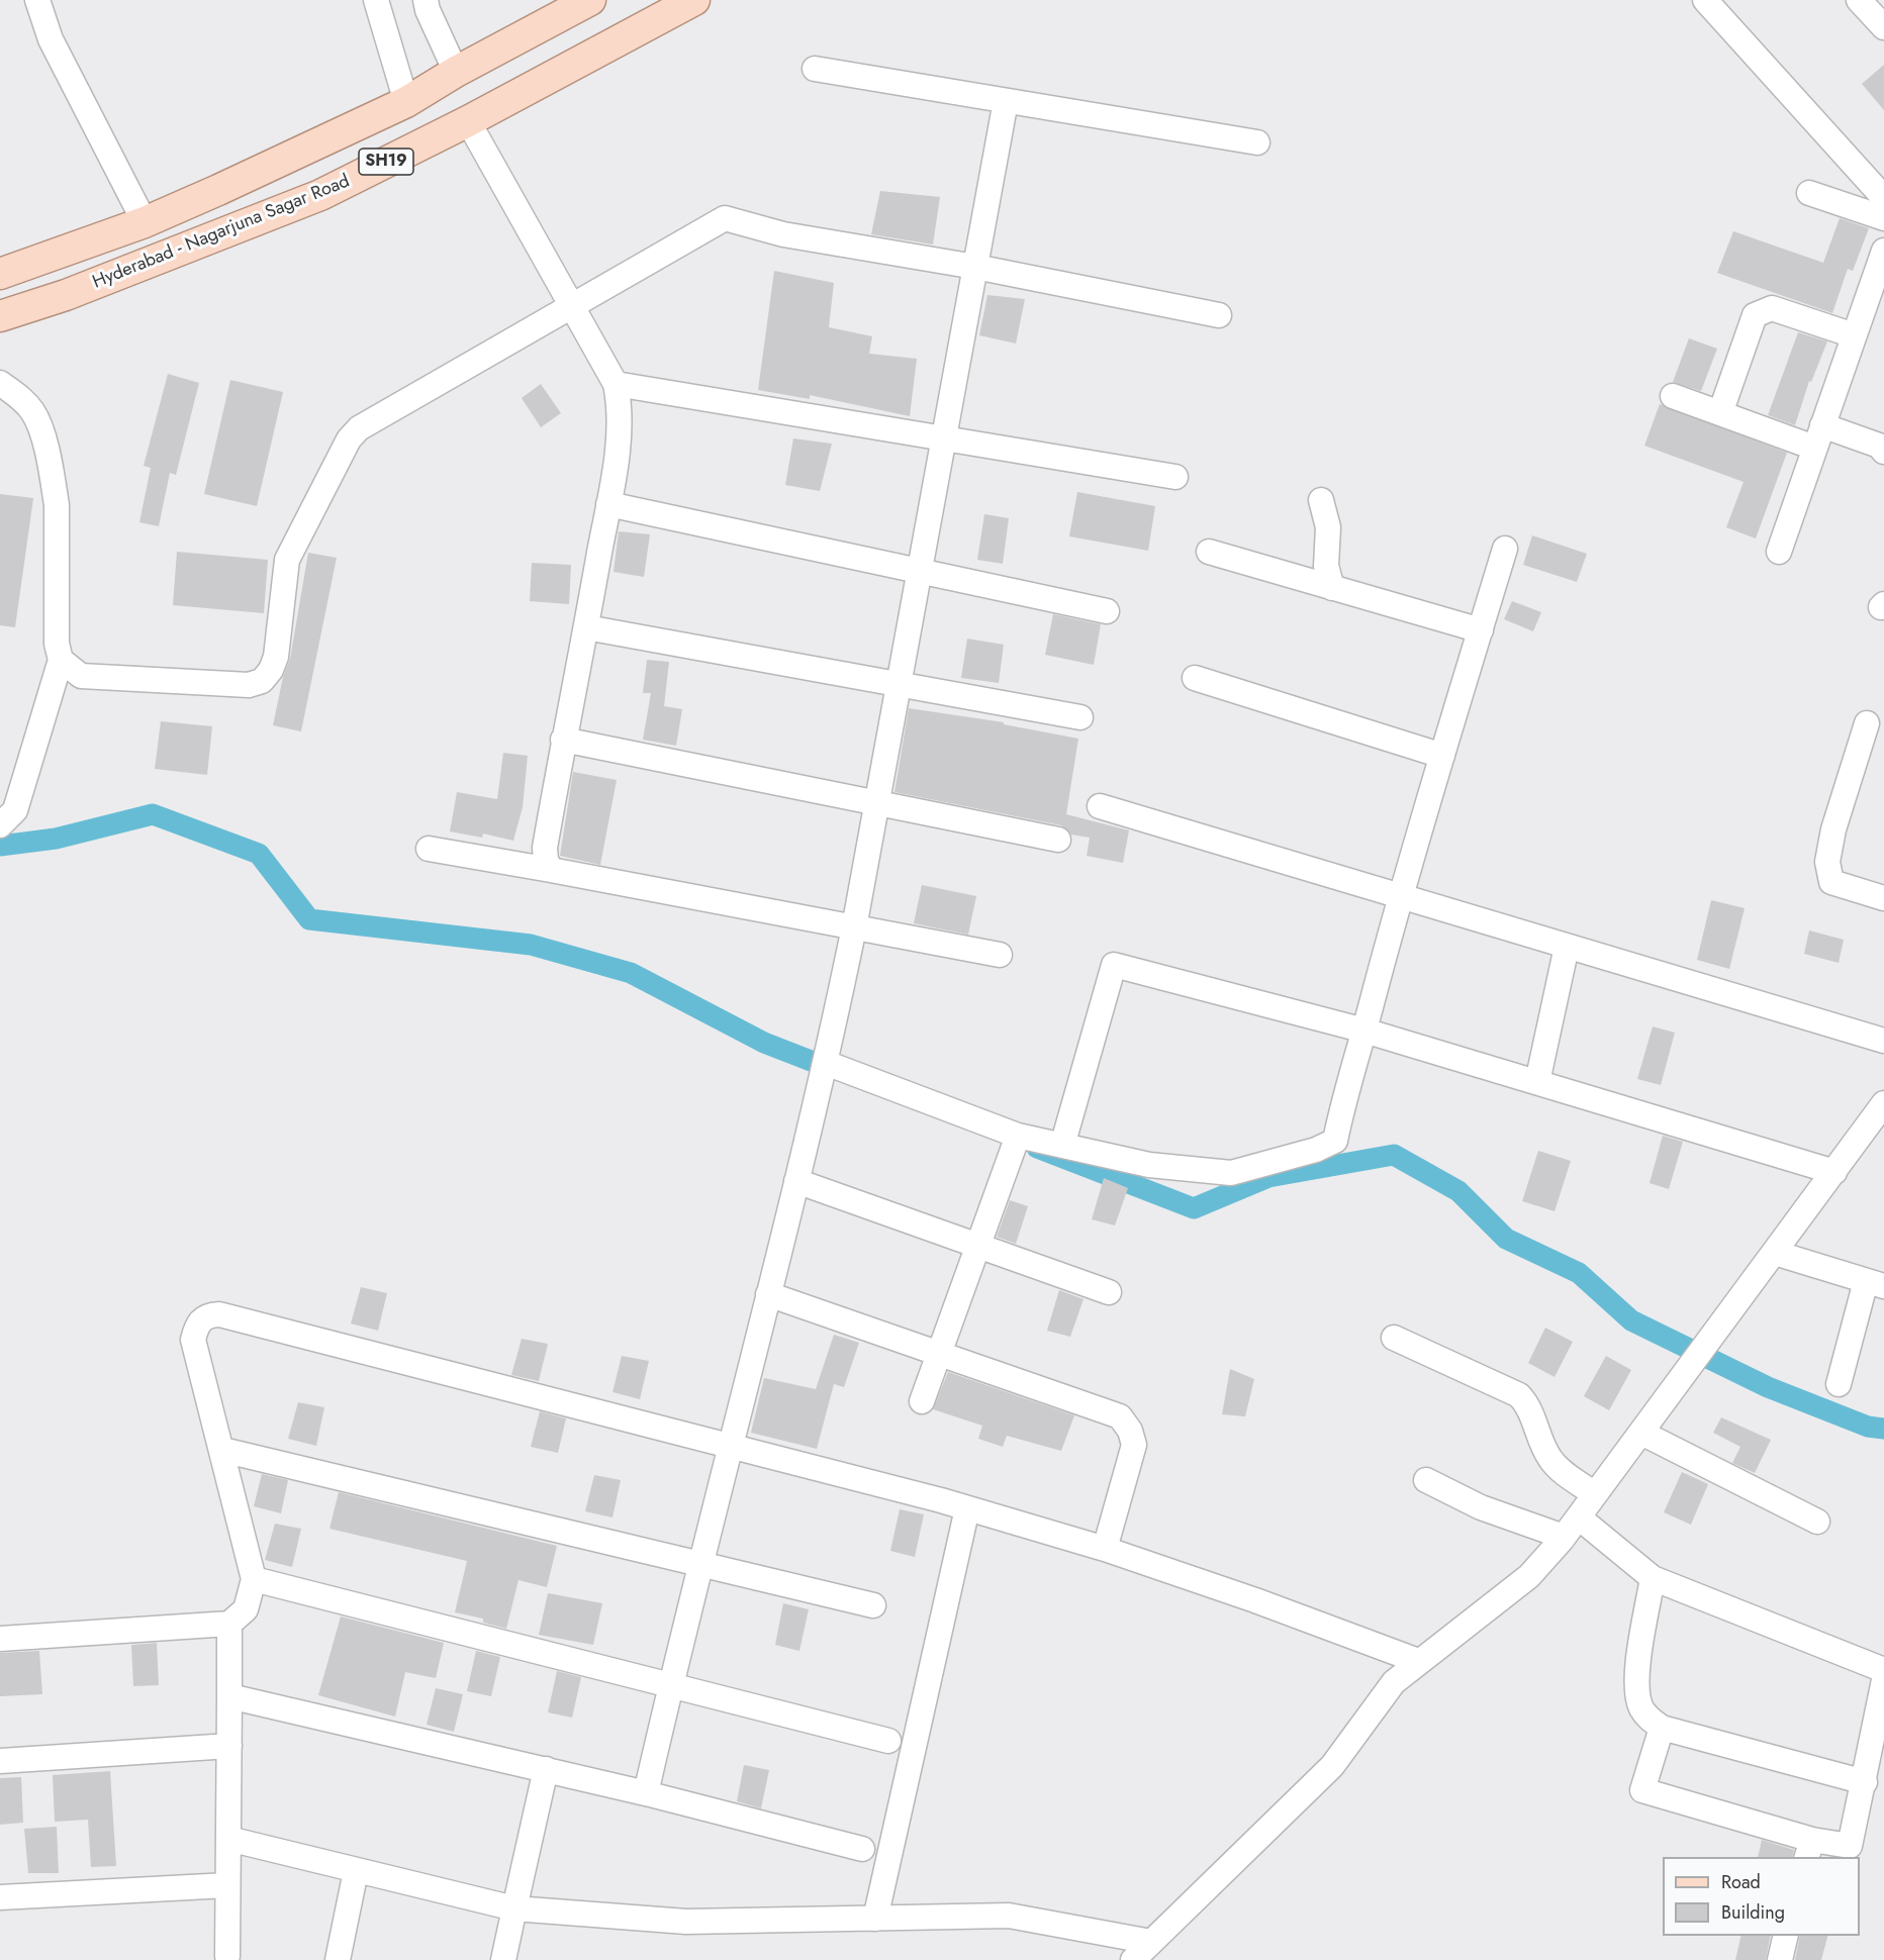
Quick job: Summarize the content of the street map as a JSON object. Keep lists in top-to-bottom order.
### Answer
{
  "streets": {
    "main road": ["SH19", "Hyderabad - Nagarjuna Sagar Road"]
  },
  "legend": ["Road", "Building"]
}
